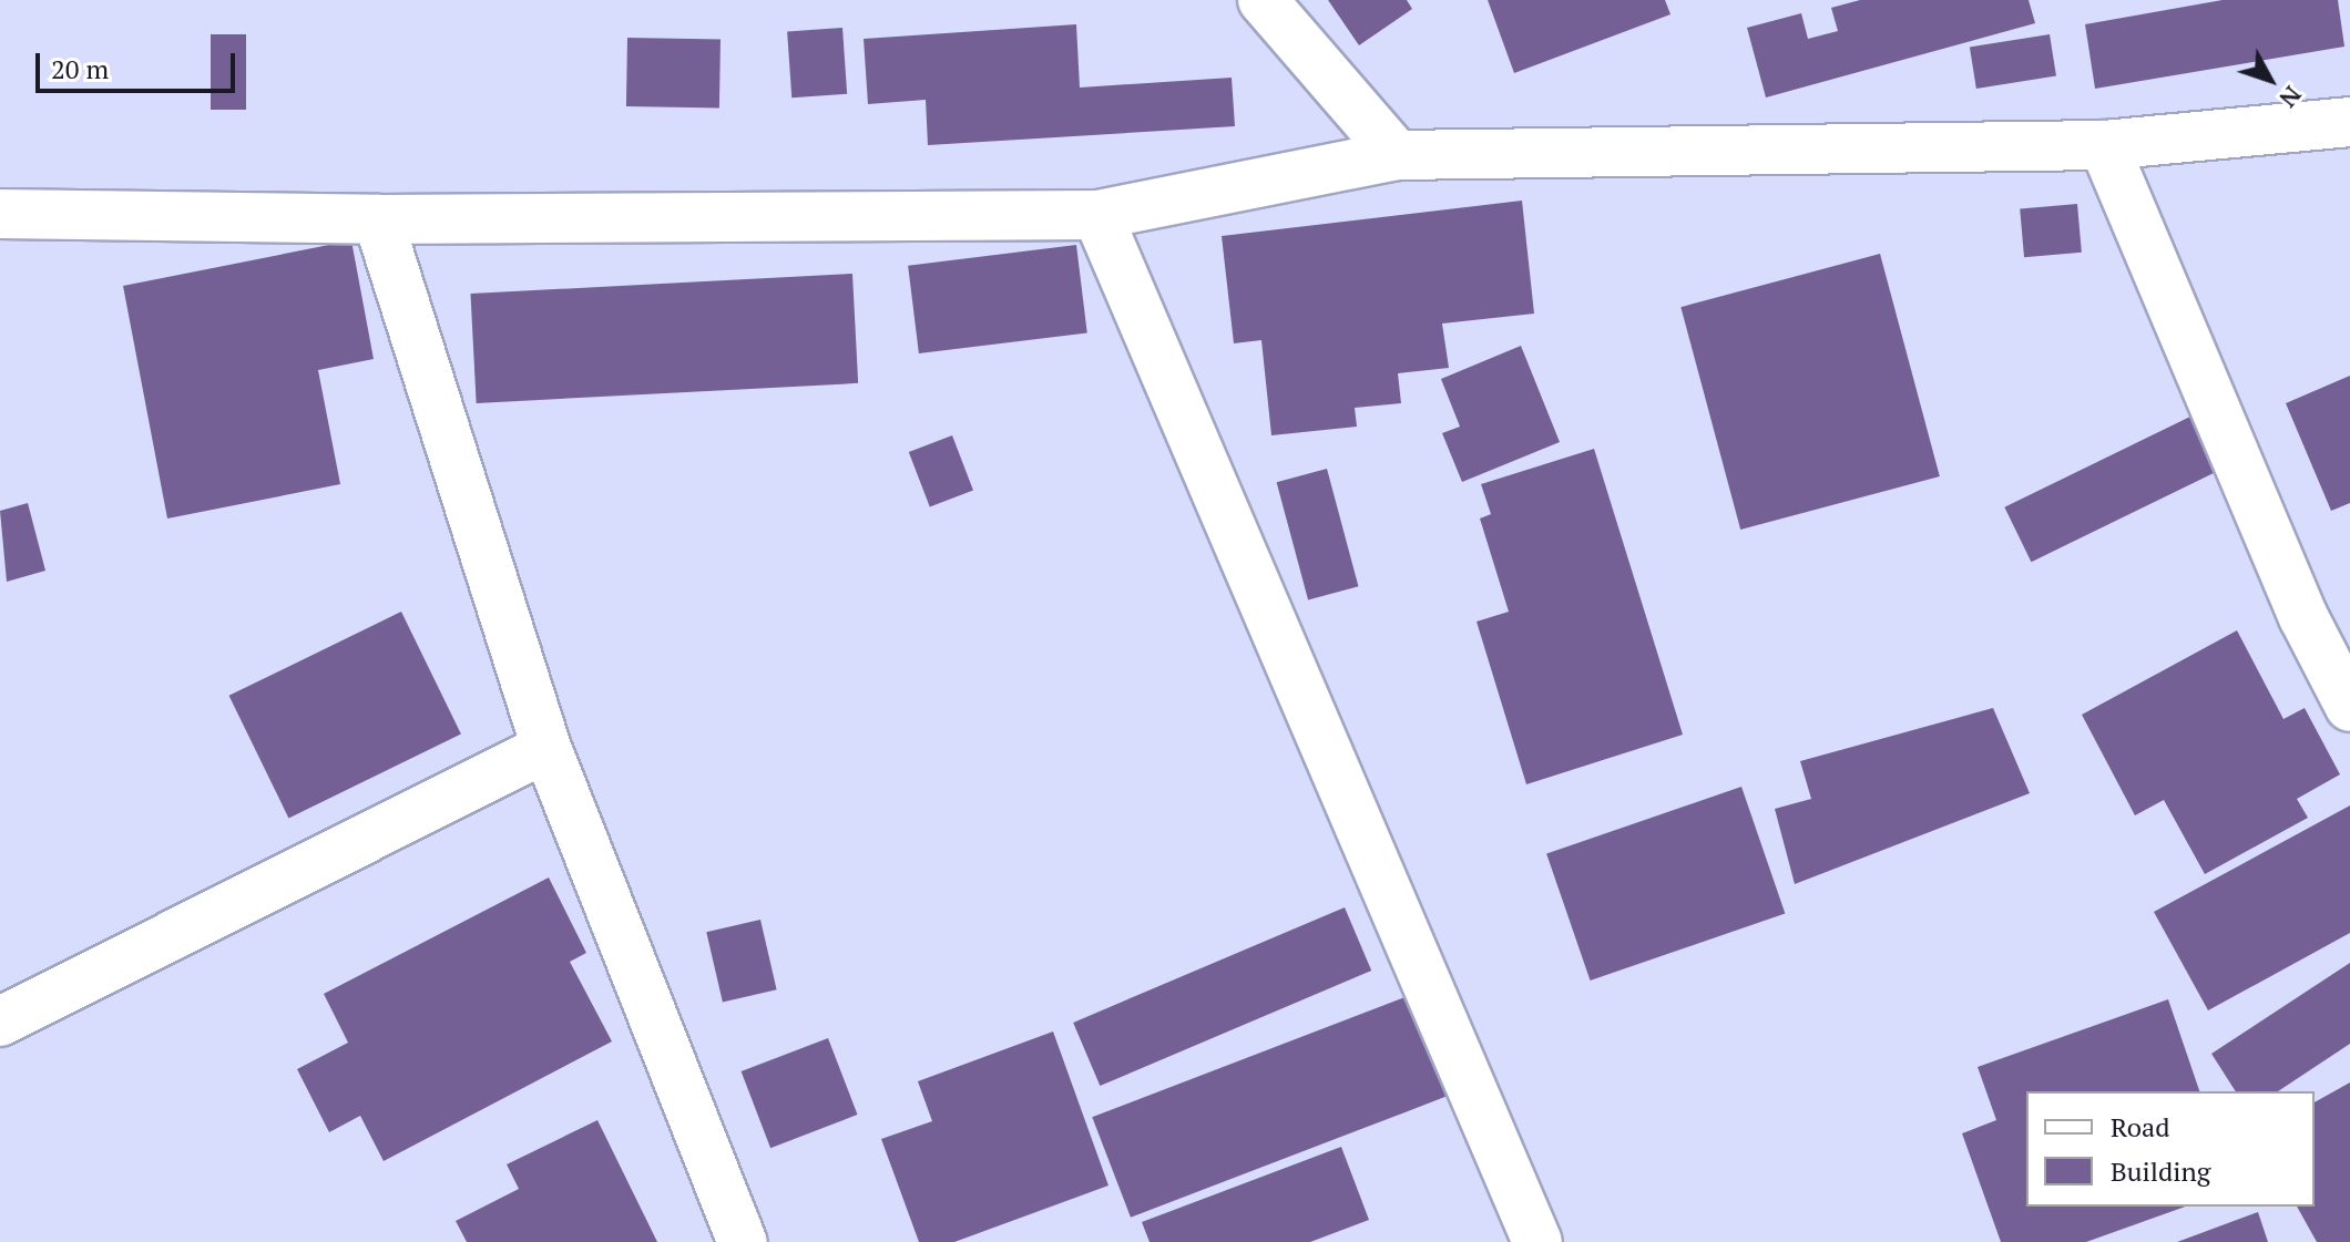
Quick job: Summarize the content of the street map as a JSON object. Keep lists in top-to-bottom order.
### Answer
{
  "legend": ["Road", "Building"],
  "scale_bar": "20 m",
  "north": "bottom right"
}
